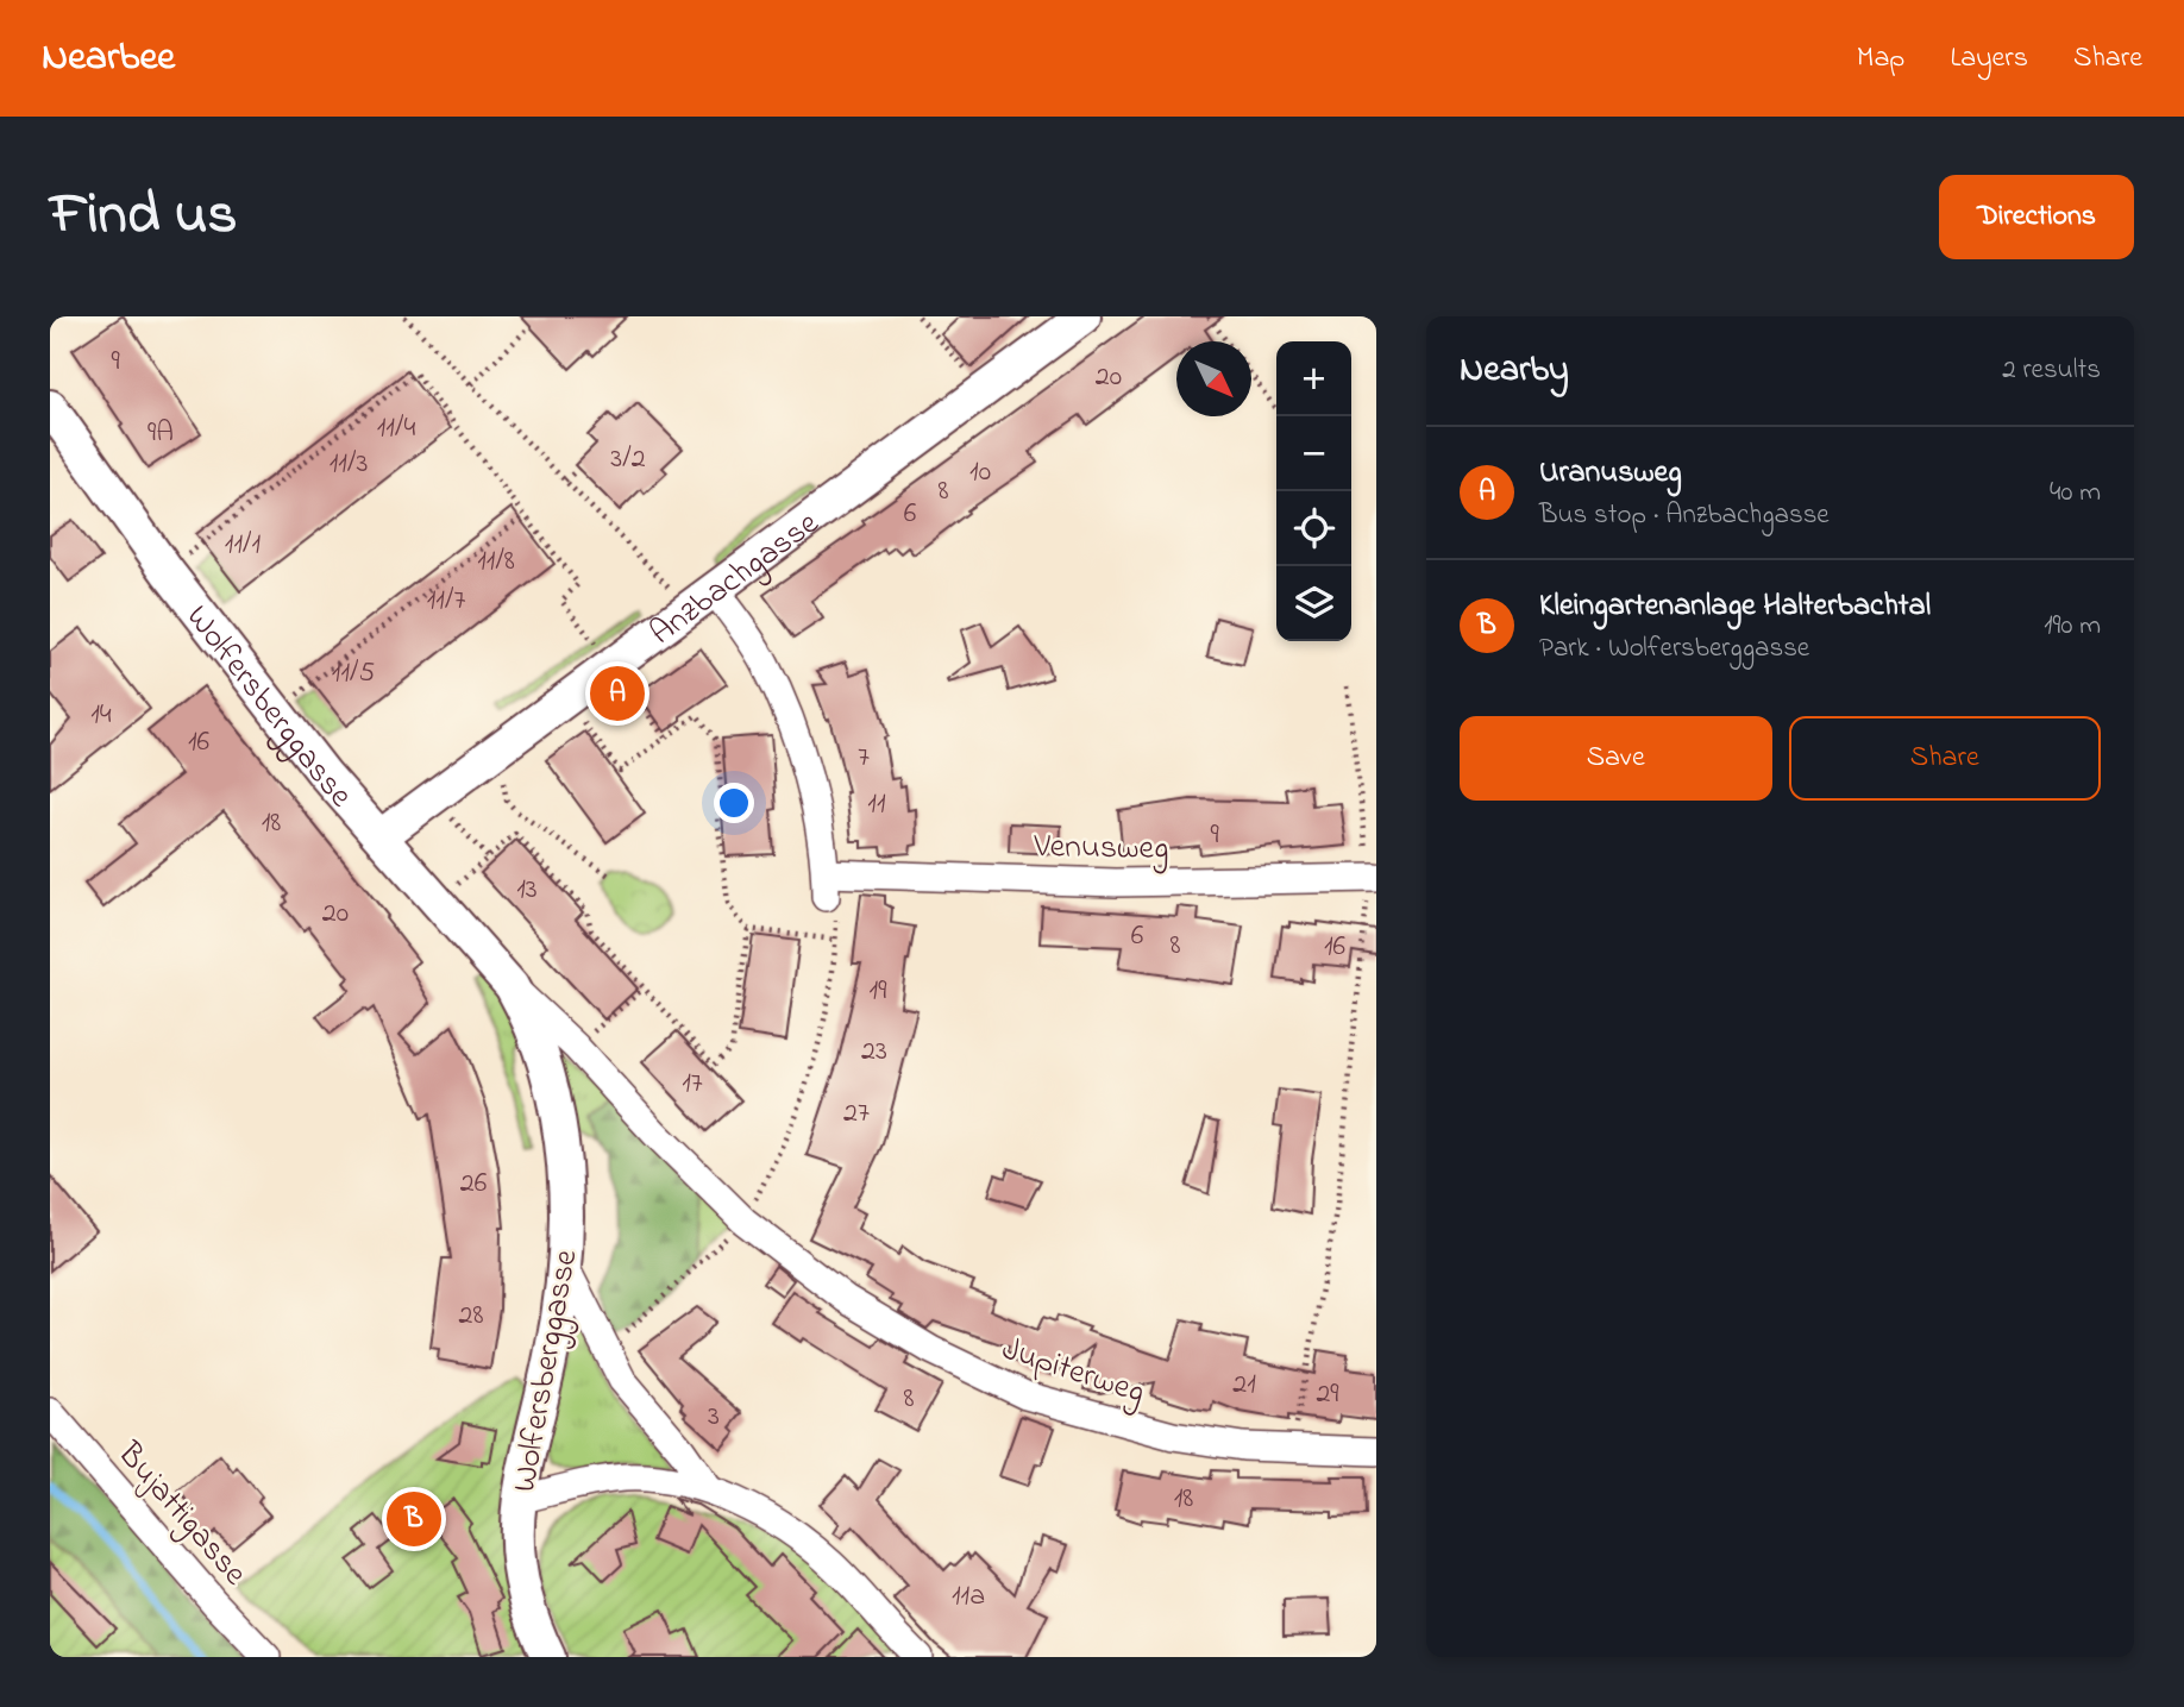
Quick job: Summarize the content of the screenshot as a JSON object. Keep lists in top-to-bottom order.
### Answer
{
  "streets": {
    "street": [
      "Anzbachgasse",
      "Wolfersberggasse",
      "Venusweg",
      "Jupiterweg",
      "Bujattigasse"
    ]
  },
  "crossings": [
    ["Anzbachgasse", "Wolfersberggasse"],
    ["Wolfersberggasse", "Jupiterweg"]
  ],
  "house_numbers": [
    "9",
    "20",
    "11/4",
    "9A",
    "3/2",
    "11/3",
    "10",
    "8",
    "6",
    "11/1",
    "11/8",
    "11/7",
    "11/5",
    "14",
    "16",
    "7",
    "11",
    "18",
    "9",
    "13",
    "20",
    "6",
    "8",
    "16",
    "19",
    "23",
    "17",
    "27",
    "26",
    "28",
    "21",
    "29",
    "8",
    "3",
    "18",
    "11a"
  ],
  "north": "bottom right",
  "page": {
    "header": "Nearbee",
    "nav": ["Map", "Layers", "Share"],
    "title": "Find us",
    "buttons": [
      "Directions",
      ["Save", "Share"]
    ],
    "heading": ["Nearby", "2 results"],
    "map_buttons": ["+", "−"],
    "list": [
      {
        "mark": "A",
        "name": "Uranusweg",
        "note": "Bus stop · Anzbachgasse",
        "value": "40 m"
      },
      {
        "mark": "B",
        "name": "Kleingartenanlage Halterbachtal",
        "note": "Park · Wolfersberggasse",
        "value": "190 m"
      }
    ],
    "pins": ["A", "B"]
  }
}
